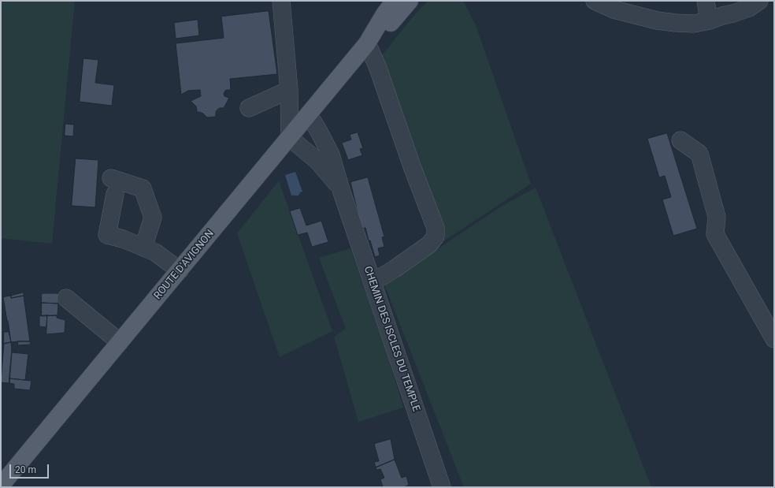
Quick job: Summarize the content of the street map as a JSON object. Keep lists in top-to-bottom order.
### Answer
{
  "streets": {
    "main road": ["ROUTE D'AVIGNON"],
    "street": ["CHEMIN DES ISCLES DU TEMPLE"]
  },
  "crossings": [
    ["ROUTE D'AVIGNON", "CHEMIN DES ISCLES DU TEMPLE"]
  ],
  "scale_bar": "20 m"
}
